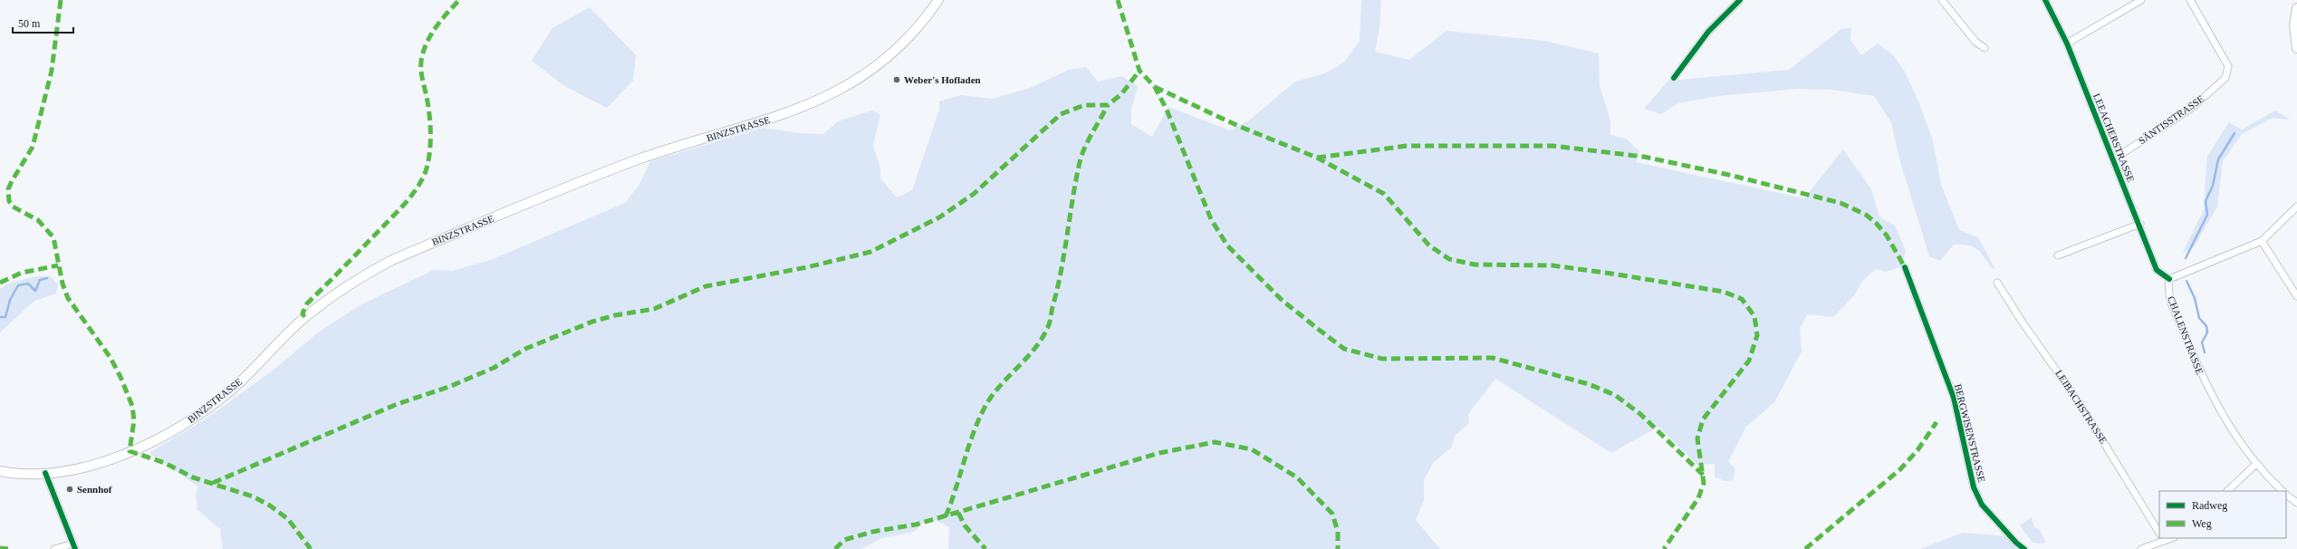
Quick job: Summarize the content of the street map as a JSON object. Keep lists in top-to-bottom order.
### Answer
{
  "streets": {
    "main road": ["BINZSTRASSE"],
    "street": [
      "SÄNTISSTRASSE",
      "LEEACHERSTRASSE",
      "CHALENSTRASSE",
      "LEIBACHSTRASSE",
      "BERGWISENSTRASSE"
    ]
  },
  "crossings": [
    ["SÄNTISSTRASSE", "LEEACHERSTRASSE"],
    ["LEEACHERSTRASSE", "CHALENSTRASSE"]
  ],
  "places": ["Weber's Hofladen", "Sennhof"],
  "legend": ["Radweg", "Weg"],
  "scale_bar": "50 m"
}
